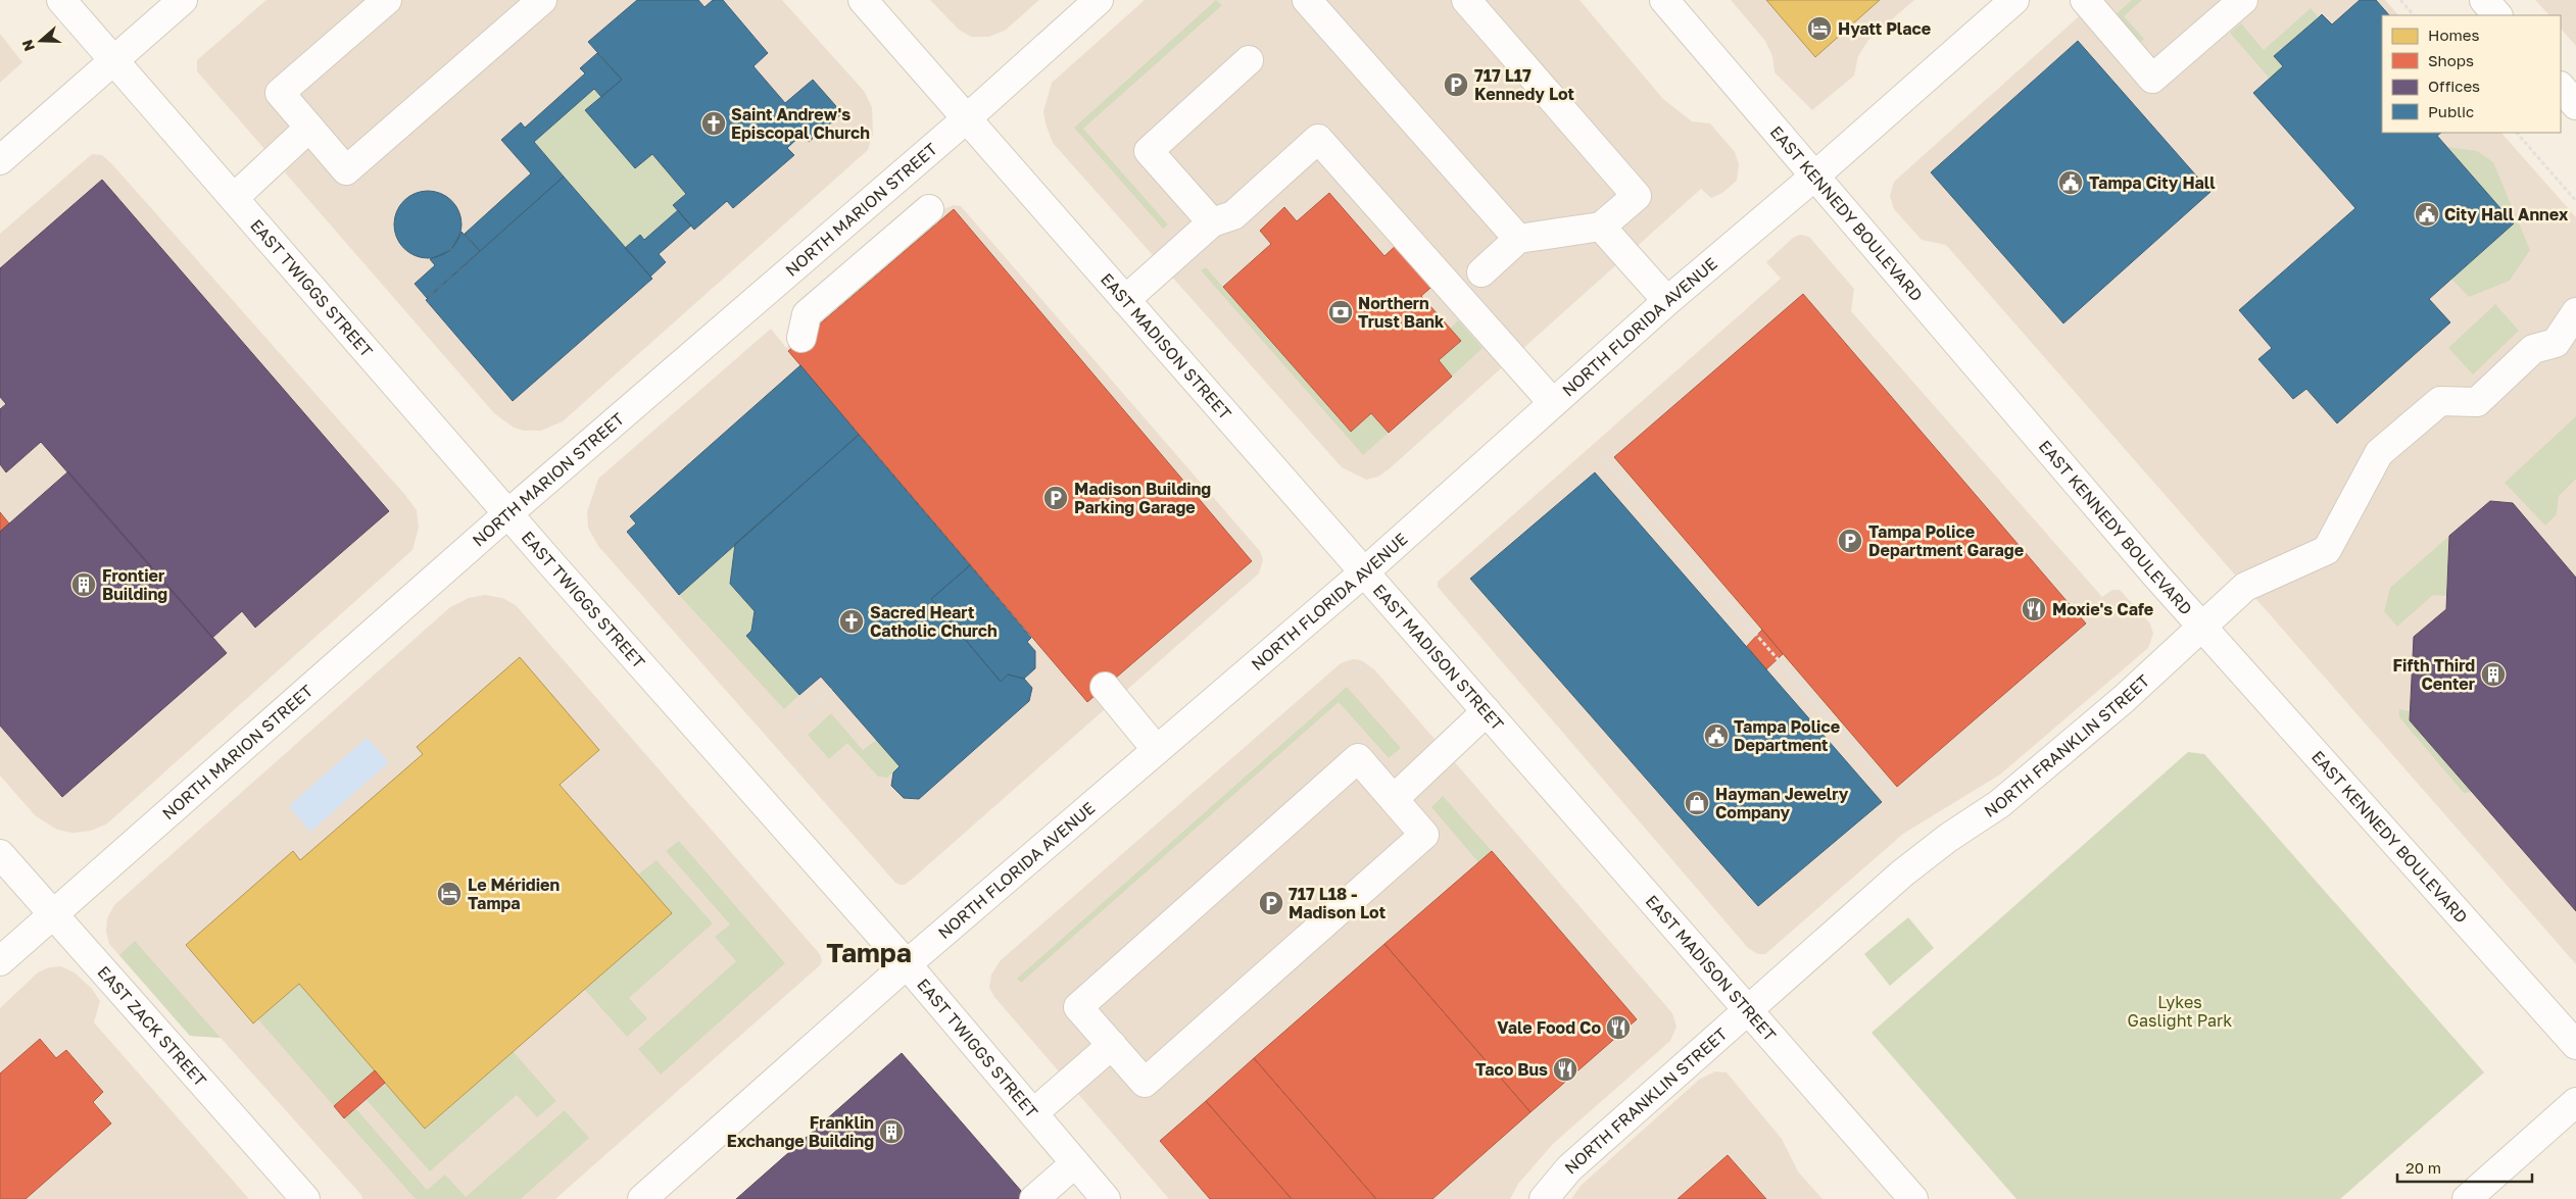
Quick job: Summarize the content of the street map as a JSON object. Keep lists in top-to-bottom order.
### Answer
{
  "streets": {
    "street": [
      "NORTH MARION STREET",
      "EAST KENNEDY BOULEVARD",
      "EAST TWIGGS STREET",
      "NORTH FLORIDA AVENUE",
      "EAST MADISON STREET",
      "NORTH FRANKLIN STREET",
      "EAST ZACK STREET"
    ]
  },
  "crossings": [
    ["NORTH MARION STREET", "EAST TWIGGS STREET"],
    ["NORTH MARION STREET", "EAST MADISON STREET"],
    ["NORTH MARION STREET", "EAST ZACK STREET"],
    ["EAST KENNEDY BOULEVARD", "NORTH FLORIDA AVENUE"],
    ["EAST KENNEDY BOULEVARD", "NORTH FRANKLIN STREET"],
    ["EAST TWIGGS STREET", "NORTH FLORIDA AVENUE"],
    ["NORTH FLORIDA AVENUE", "EAST MADISON STREET"],
    ["EAST MADISON STREET", "NORTH FRANKLIN STREET"]
  ],
  "districts": ["Tampa"],
  "parks": ["Lykes Gaslight Park"],
  "places": {
    "hotel": ["Hyatt Place", "Le Méridien Tampa"],
    "parking": [
      "717 L17 Kennedy Lot",
      "Madison Building Parking Garage",
      "Tampa Police Department Garage",
      "717 L18 - Madison Lot"
    ],
    "church": ["Saint Andrew's Episcopal Church", "Sacred Heart Catholic Church"],
    "public building": ["Tampa City Hall", "City Hall Annex", "Tampa Police Department"],
    "bank": ["Northern Trust Bank"],
    "building": ["Frontier Building", "Fifth Third Center", "Franklin Exchange Building"],
    "restaurant": ["Moxie's Cafe", "Vale Food Co", "Taco Bus"],
    "shop": ["Hayman Jewelry Company"]
  },
  "legend": [
    "Homes",
    "Shops",
    "Offices",
    "Public"
  ],
  "scale_bar": "20 m",
  "north": "left"
}
